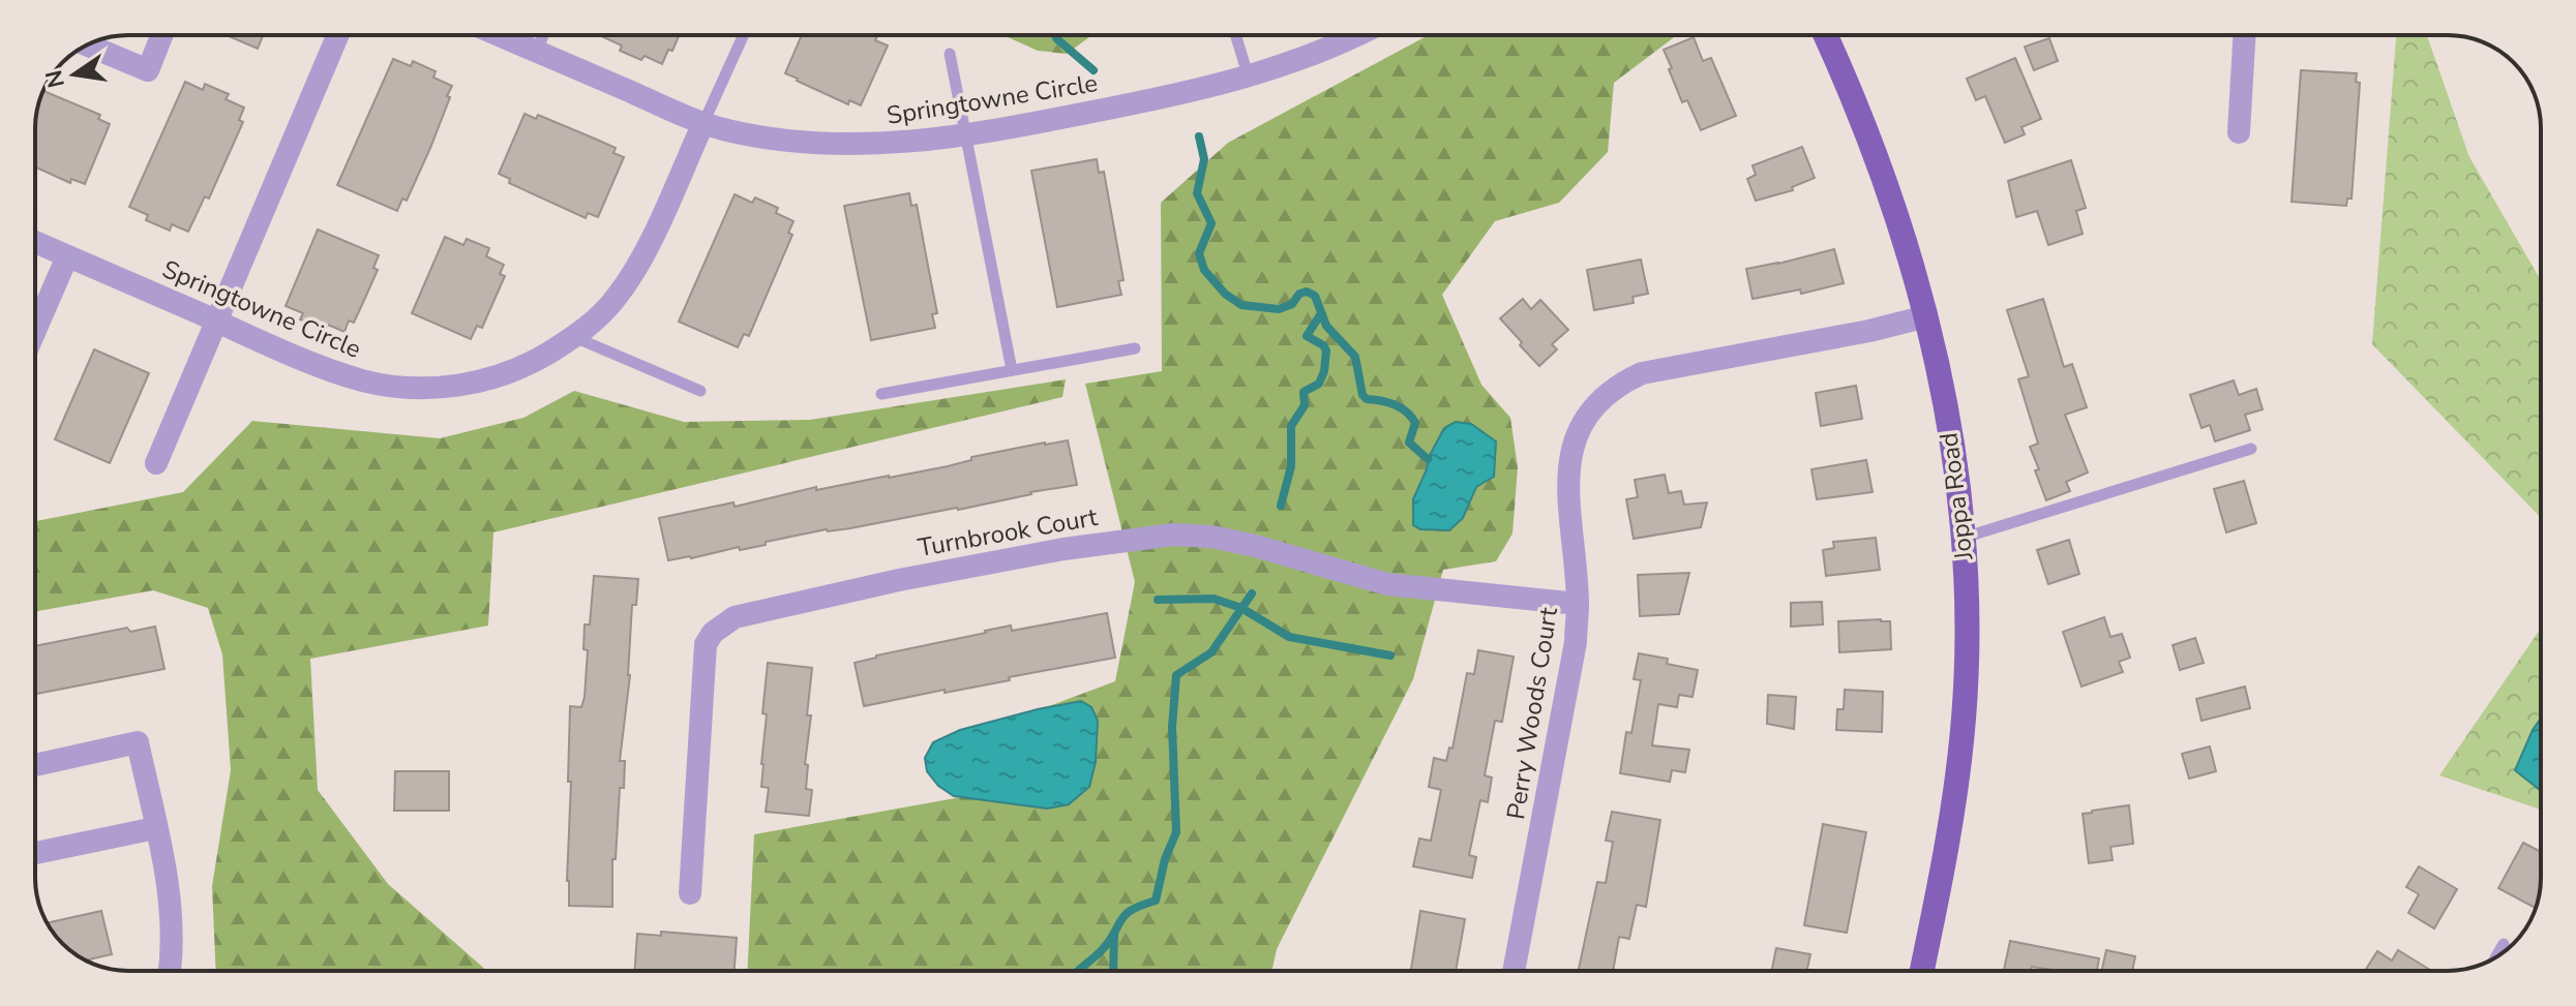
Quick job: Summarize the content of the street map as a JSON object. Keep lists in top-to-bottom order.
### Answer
{
  "streets": {
    "main road": ["Joppa Road"],
    "street": ["Springtowne Circle", "Turnbrook Court", "Perry Woods Court"]
  },
  "crossings": [
    ["Joppa Road", "Perry Woods Court"],
    ["Turnbrook Court", "Perry Woods Court"]
  ],
  "north": "left"
}
